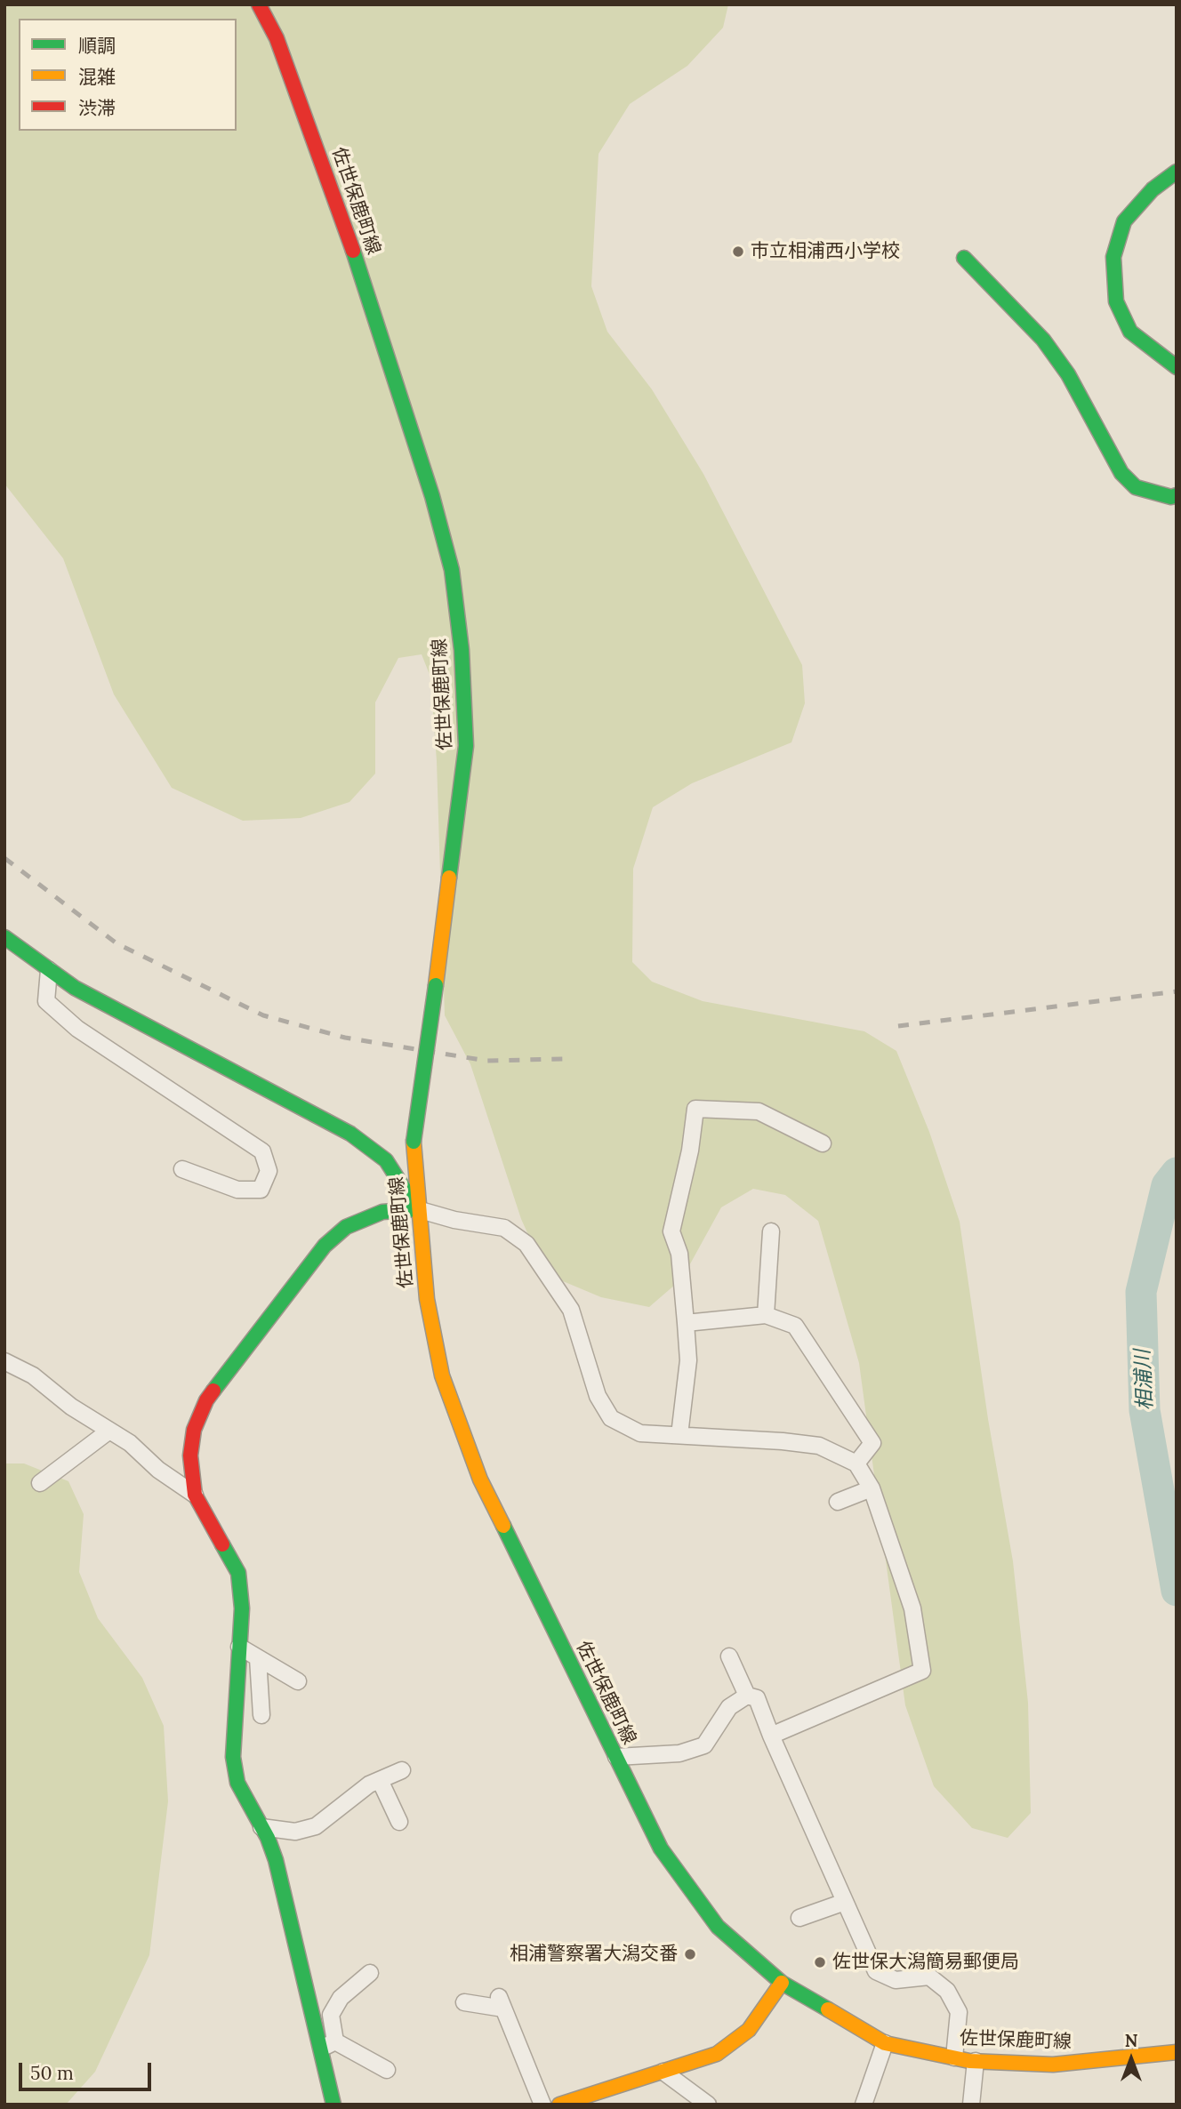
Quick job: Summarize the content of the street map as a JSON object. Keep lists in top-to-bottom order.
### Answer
{
  "streets": {
    "main road": ["佐世保鹿町線"]
  },
  "water": ["相浦川"],
  "places": ["市立相浦西小学校", "相浦警察署大潟交番", "佐世保大潟簡易郵便局"],
  "legend": ["順調", "混雑", "渋滞"],
  "scale_bar": "50 m",
  "north": "top"
}
